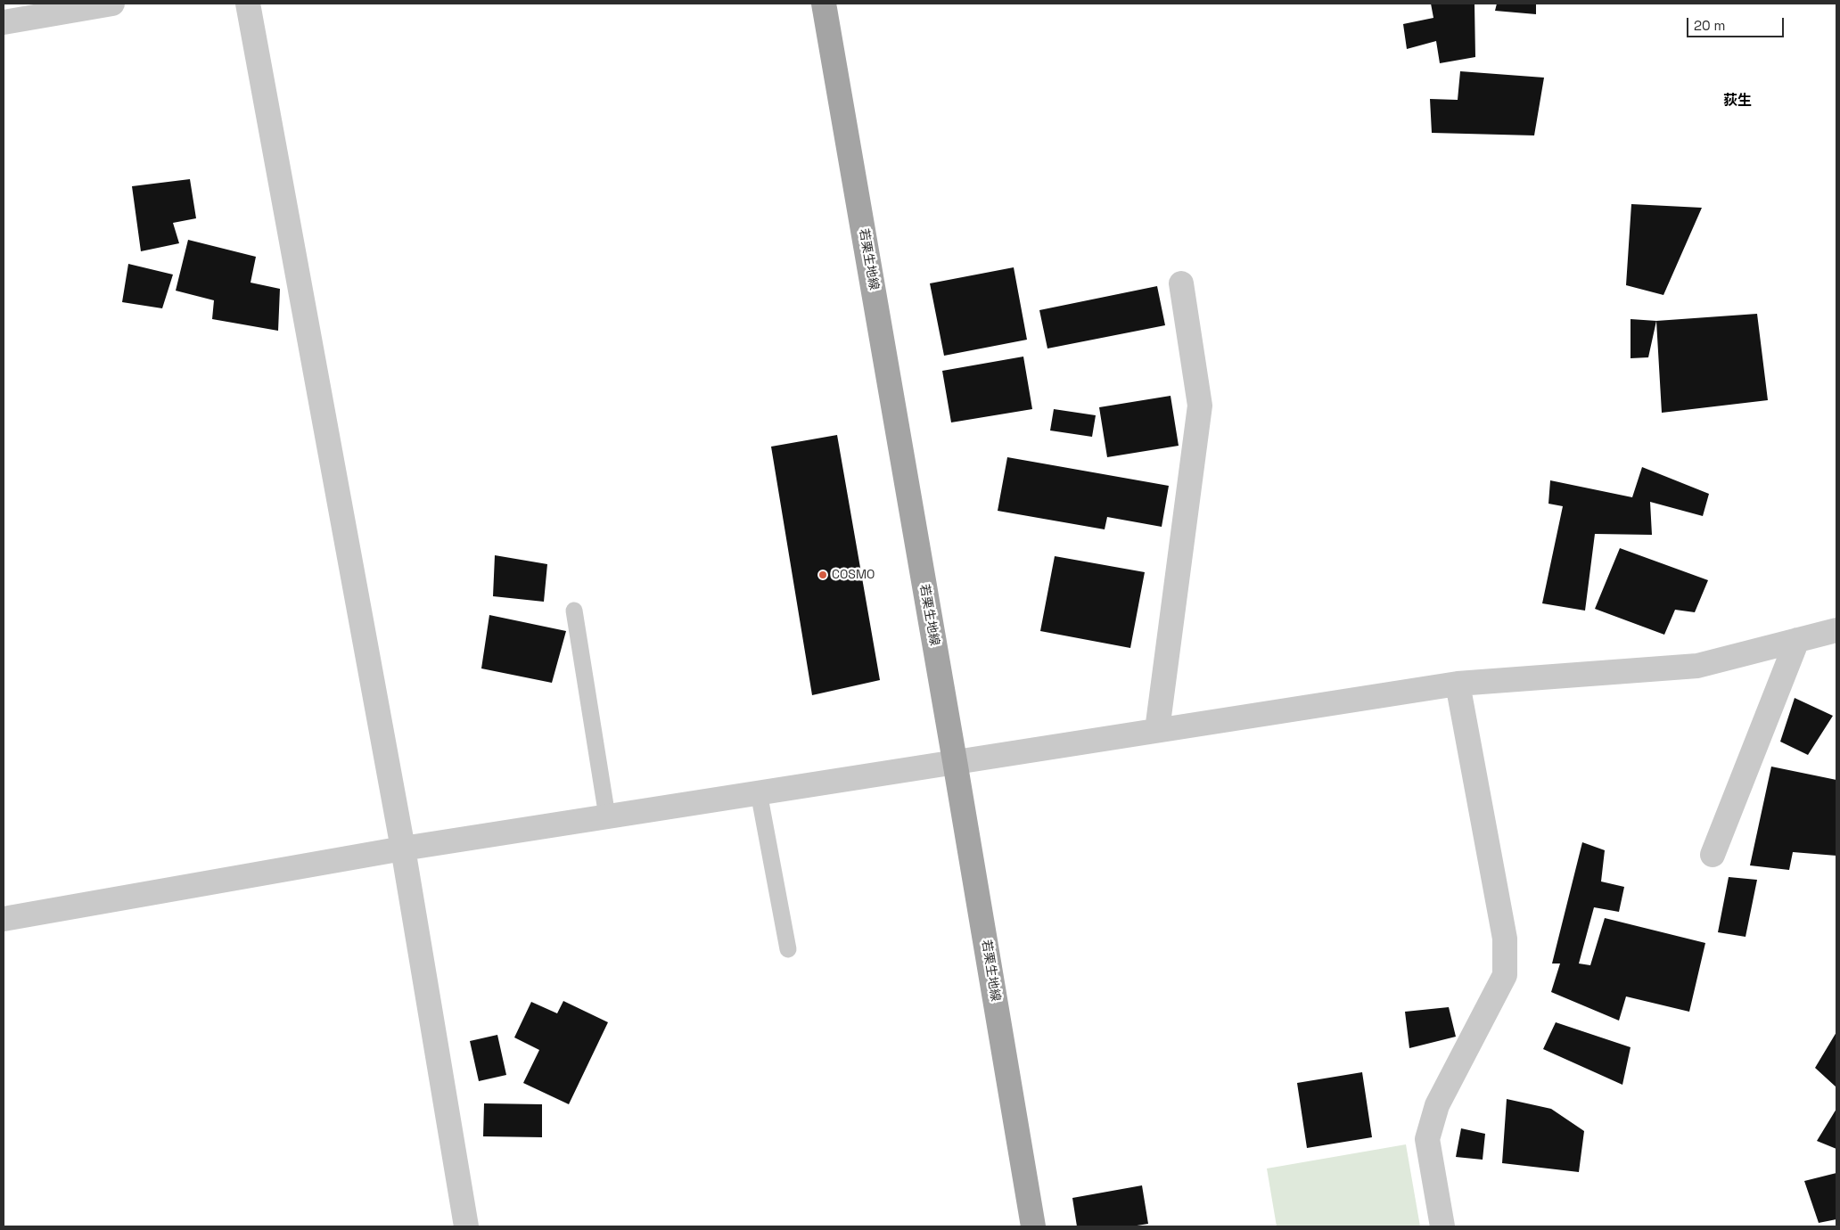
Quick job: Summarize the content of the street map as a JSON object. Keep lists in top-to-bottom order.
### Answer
{
  "streets": {
    "main road": ["若栗生地線"]
  },
  "districts": ["荻生"],
  "places": ["COSMO"],
  "scale_bar": "20 m"
}
